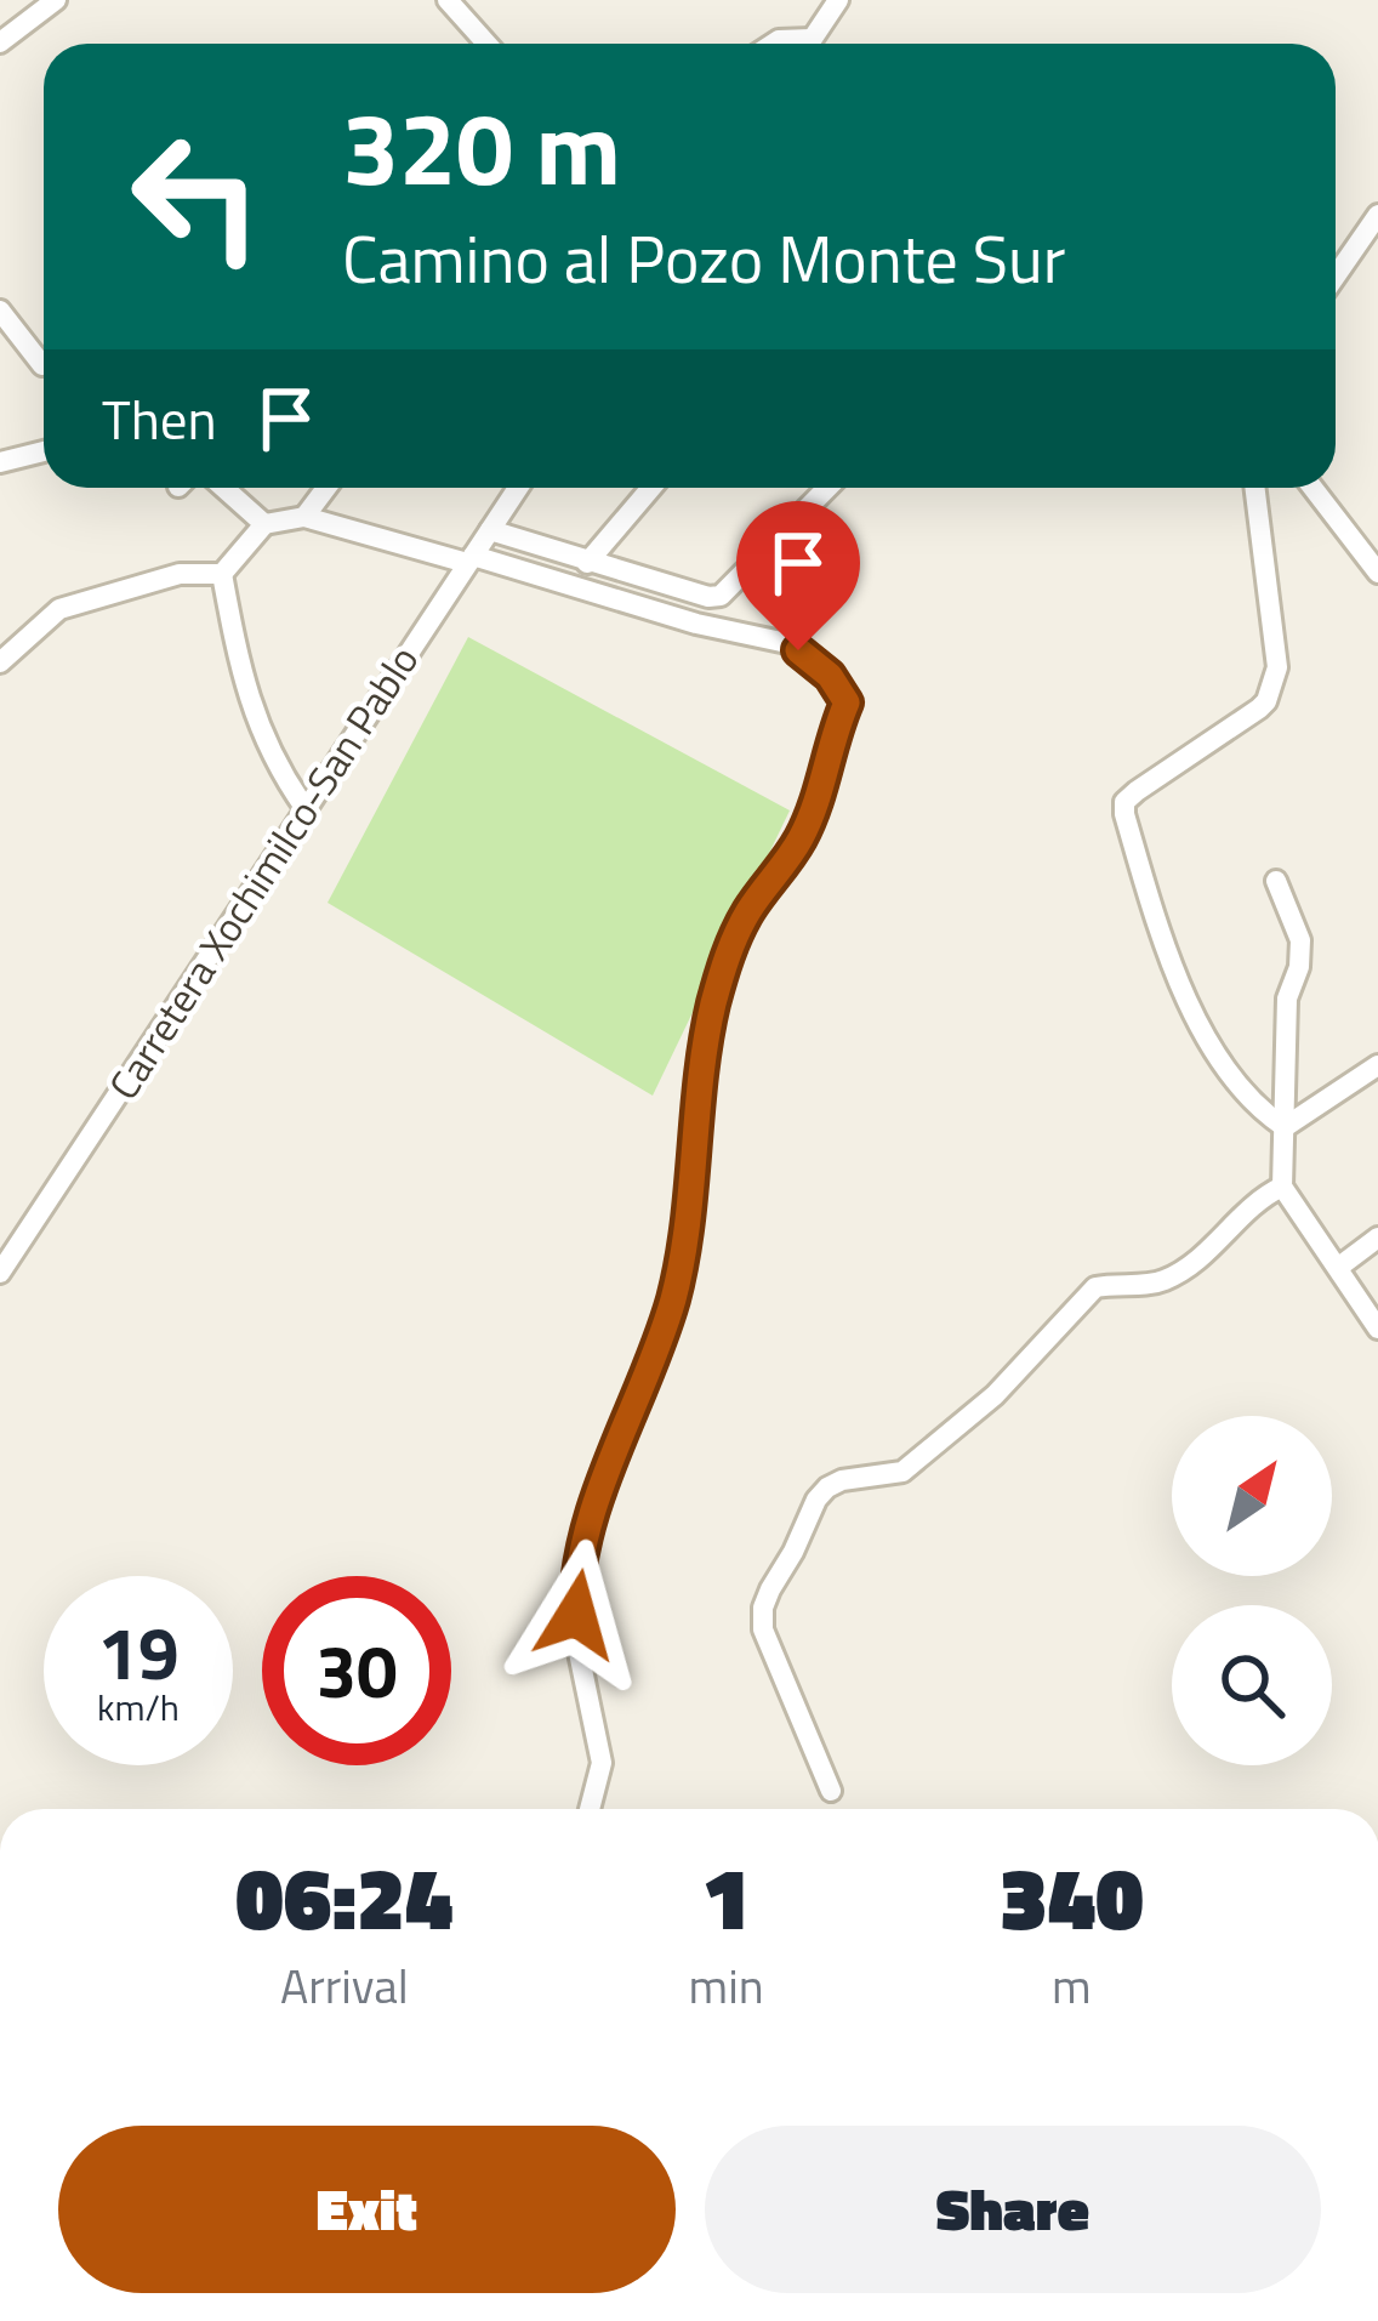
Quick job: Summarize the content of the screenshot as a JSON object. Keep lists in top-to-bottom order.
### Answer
{
  "streets": {
    "street": ["Carretera Xochimilco-San Pablo"]
  },
  "north": "top right",
  "page": {
    "turn": ["320 m", "Camino al Pozo Monte Sur"],
    "then": "Then",
    "speed": "19 km/h",
    "limit": "30",
    "eta": [
      "06:24",
      "Arrival",
      "1",
      "min",
      "340",
      "m"
    ],
    "buttons": ["Exit", "Share"]
  }
}
